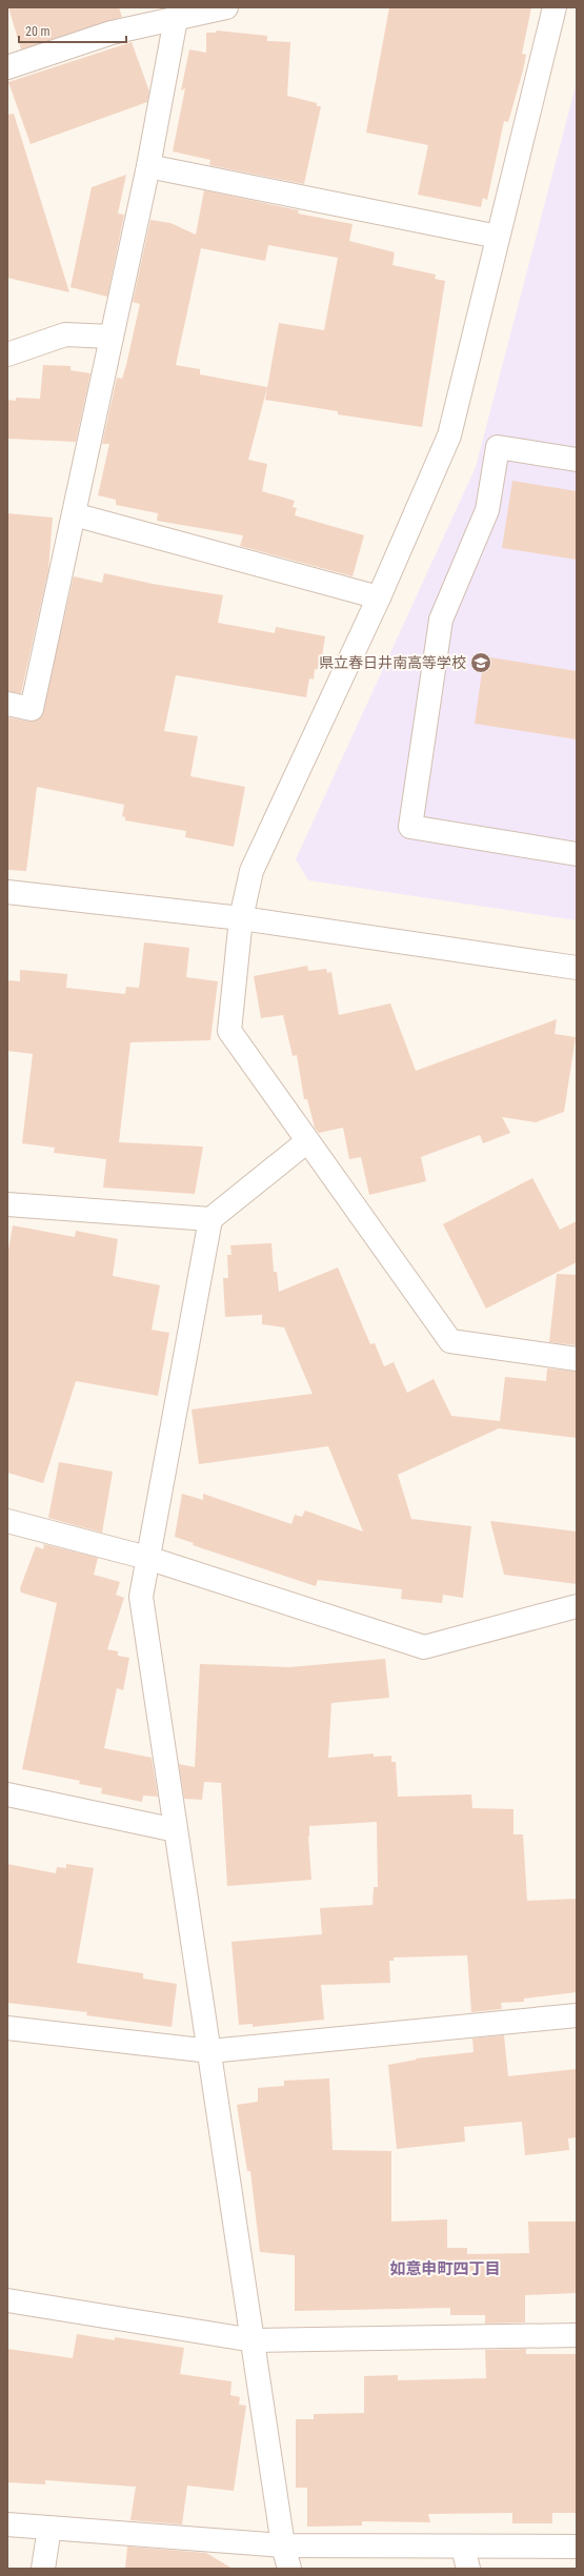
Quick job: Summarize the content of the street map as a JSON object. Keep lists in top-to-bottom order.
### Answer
{
  "districts": ["如意申町四丁目"],
  "places": {
    "school or university": ["県立春日井南高等学校"]
  },
  "scale_bar": "20 m"
}
